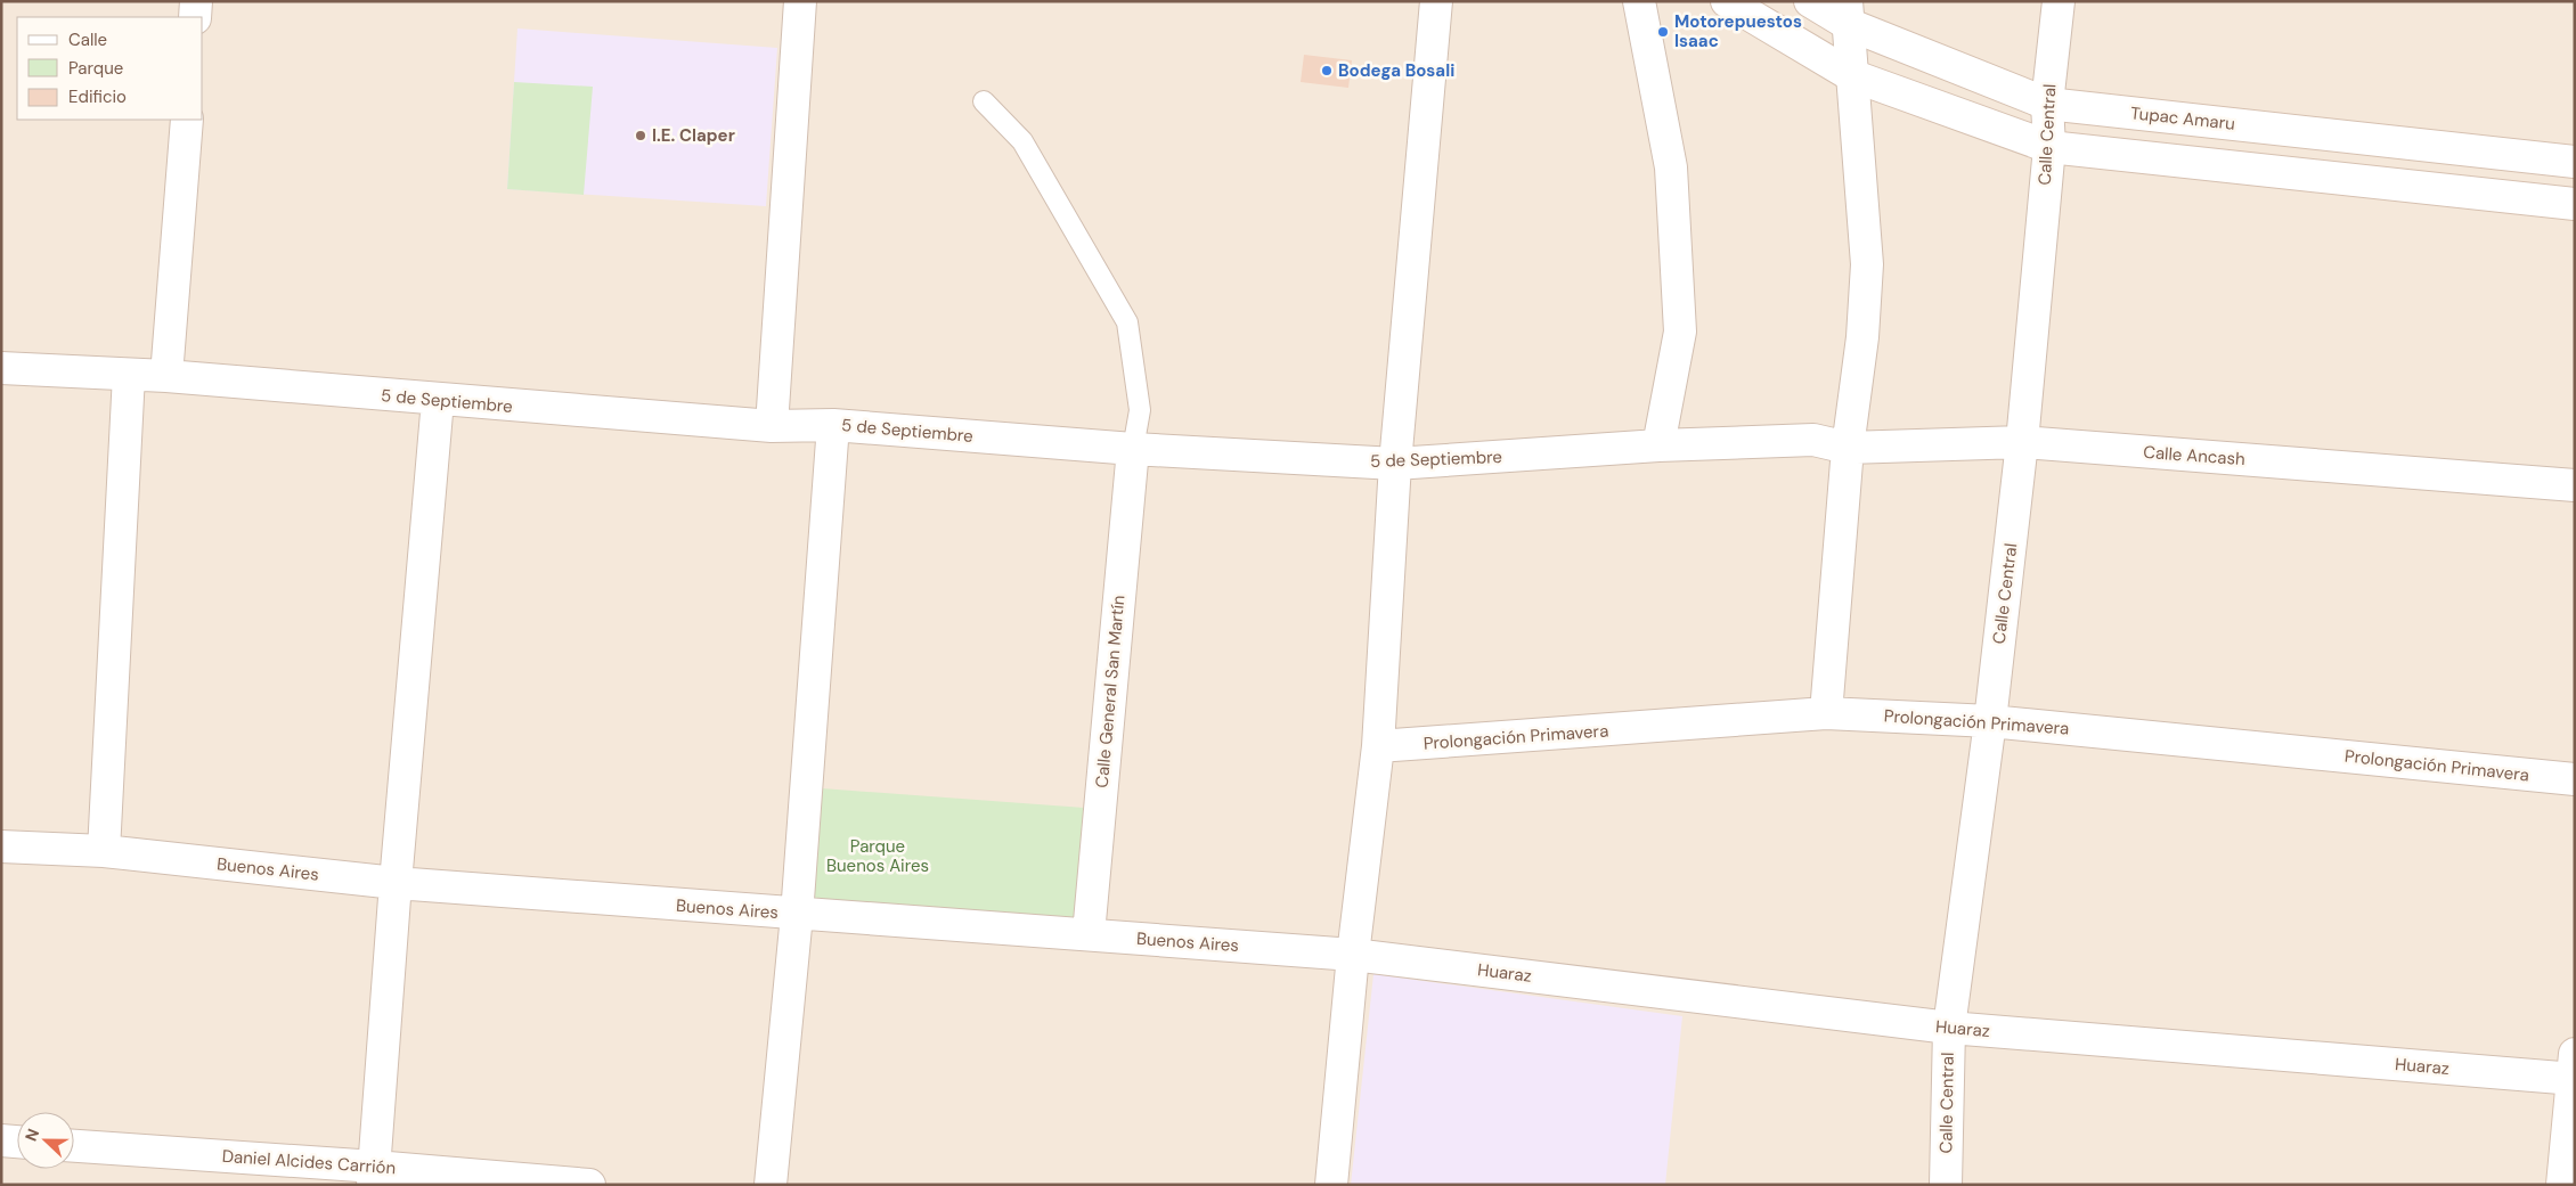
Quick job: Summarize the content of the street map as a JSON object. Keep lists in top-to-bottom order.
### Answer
{
  "streets": {
    "street": [
      "Tupac Amaru",
      "Calle Central",
      "5 de Septiembre",
      "Calle Ancash",
      "Calle General San Martín",
      "Prolongación Primavera",
      "Buenos Aires",
      "Huaraz",
      "Daniel Alcides Carrión"
    ]
  },
  "crossings": [
    ["Tupac Amaru", "Calle Central"],
    ["Calle Central", "Calle Ancash"],
    ["Calle Central", "Prolongación Primavera"],
    ["Calle Central", "Huaraz"],
    ["5 de Septiembre", "Calle Ancash"],
    ["5 de Septiembre", "Calle General San Martín"],
    ["Calle General San Martín", "Buenos Aires"],
    ["Buenos Aires", "Huaraz"]
  ],
  "parks": ["Parque Buenos Aires"],
  "places": ["Motorepuestos Isaac", "Bodega Bosali", "I.E. Claper"],
  "legend": ["Calle", "Parque", "Edificio"],
  "north": "left"
}
